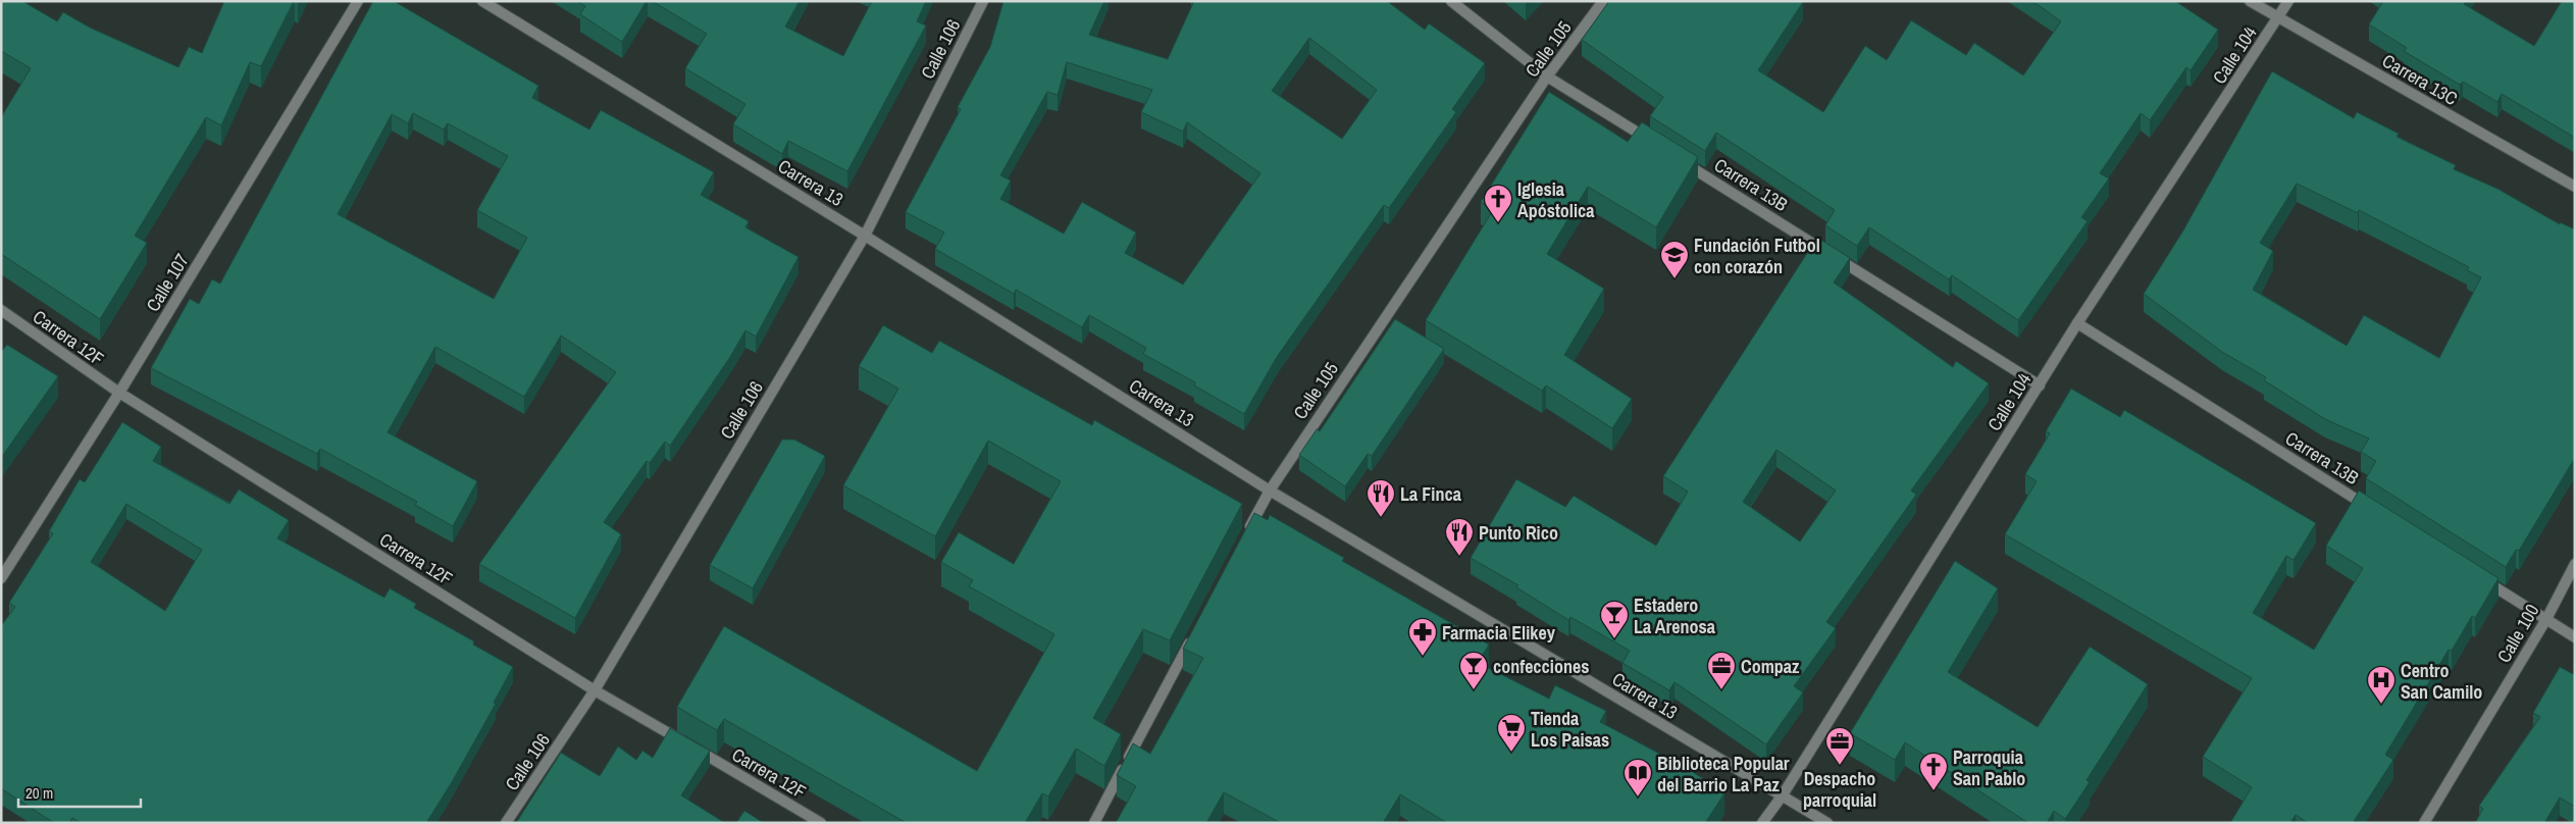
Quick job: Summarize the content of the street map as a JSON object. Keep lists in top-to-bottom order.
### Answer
{
  "streets": {
    "street": [
      "Calle 106",
      "Calle 105",
      "Calle 104",
      "Carrera 13C",
      "Carrera 13",
      "Carrera 13B",
      "Calle 107",
      "Carrera 12F",
      "Calle 100"
    ]
  },
  "crossings": [
    ["Calle 106", "Carrera 13"],
    ["Calle 106", "Carrera 12F"],
    ["Calle 105", "Carrera 13"],
    ["Calle 104", "Carrera 13C"],
    ["Calle 104", "Carrera 13"],
    ["Calle 104", "Carrera 13B"],
    ["Calle 107", "Carrera 12F"]
  ],
  "places": {
    "church": ["Iglesia Apóstolica", "Parroquia San Pablo"],
    "school or university": ["Fundación Futbol con corazón"],
    "restaurant": ["La Finca", "Punto Rico"],
    "bar": ["Estadero La Arenosa", "confecciones"],
    "pharmacy": ["Farmacia Elikey"],
    "office": ["Compaz", "Despacho parroquial"],
    "hospital": ["Centro San Camilo"],
    "supermarket": ["Tienda Los Paisas"],
    "library": ["Biblioteca Popular del Barrio La Paz"]
  },
  "scale_bar": "20 m"
}
